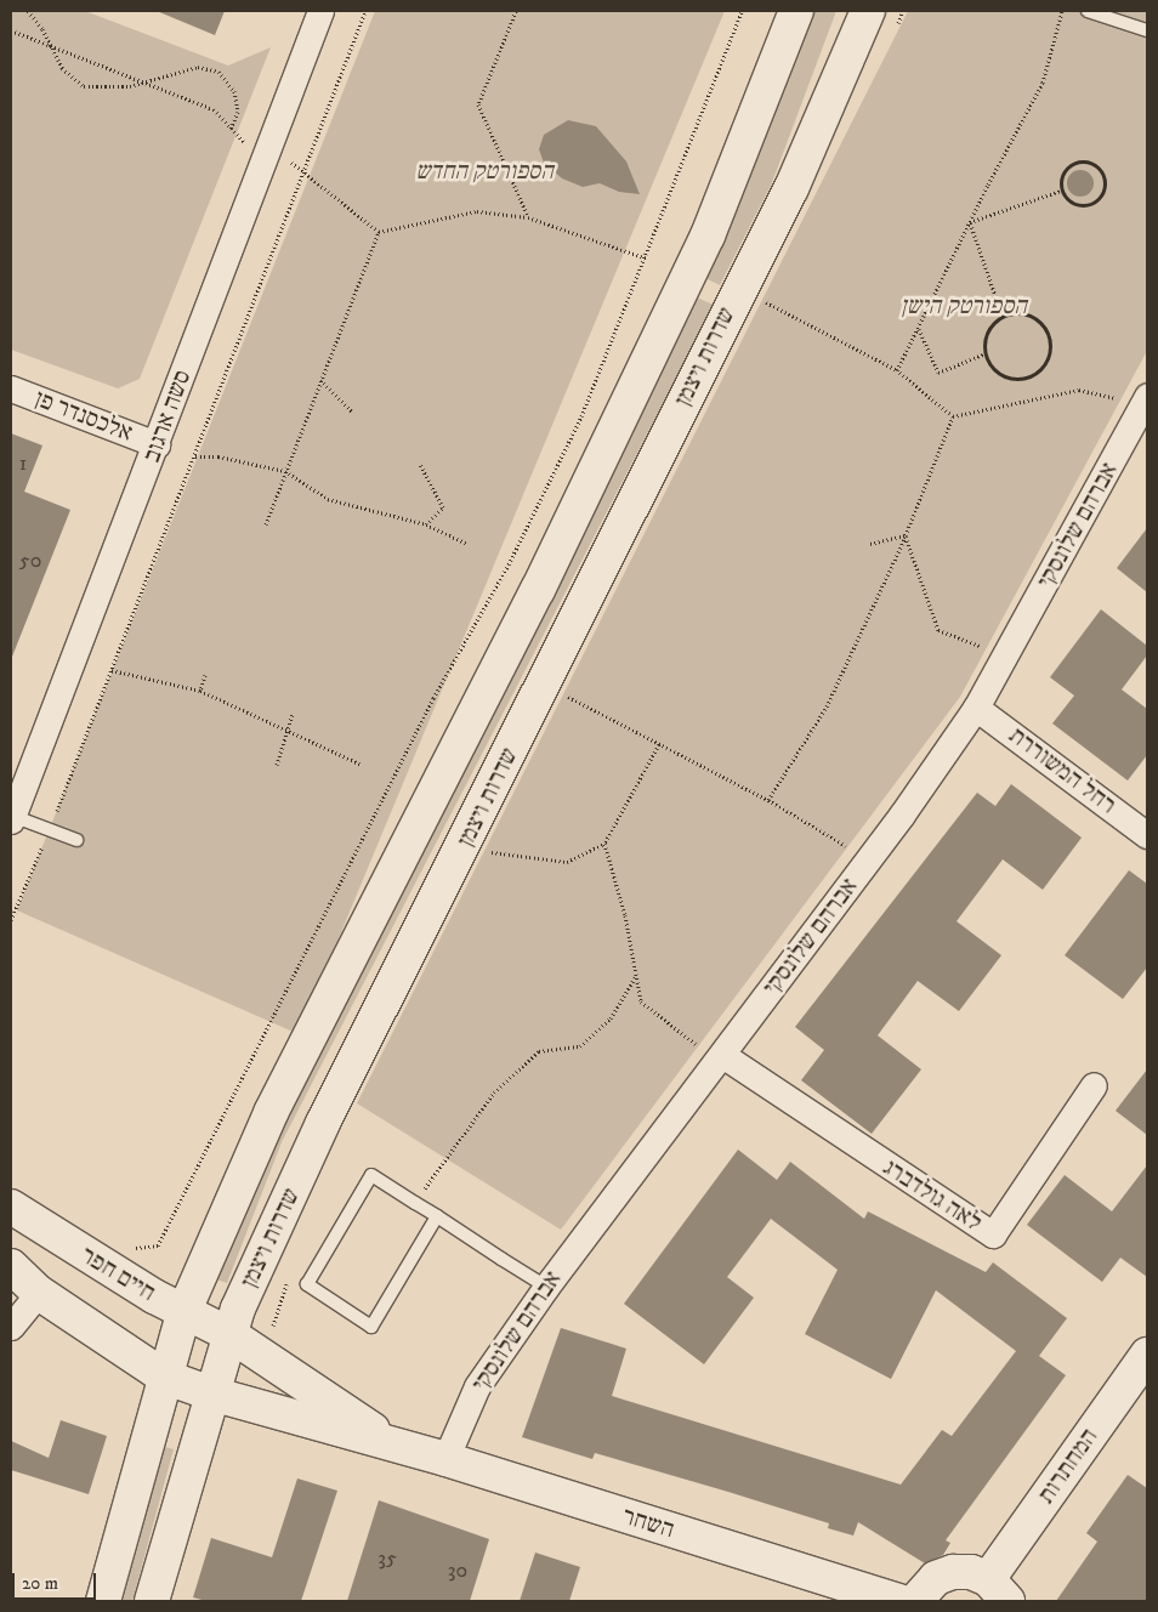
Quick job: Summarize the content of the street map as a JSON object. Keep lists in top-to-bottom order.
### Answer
{
  "streets": {
    "main road": [
      "שדרות ויצמן",
      "חיים חפר",
      "המחתרות",
      "השחר"
    ],
    "street": [
      "אלכסנדר פן",
      "סשה ארגוב",
      "אברהם שלונסקי",
      "רחל המשוררת",
      "לאה גולדברג"
    ]
  },
  "crossings": [
    ["שדרות ויצמן", "חיים חפר"],
    ["שדרות ויצמן", "השחר"],
    ["אלכסנדר פן", "סשה ארגוב"],
    ["אברהם שלונסקי", "רחל המשוררת"],
    ["אברהם שלונסקי", "לאה גולדברג"],
    ["אברהם שלונסקי", "השחר"],
    ["חיים חפר", "השחר"]
  ],
  "parks": ["הספורטק החדש", "הספורטק הישן"],
  "house_numbers": [
    "1",
    "50",
    "35",
    "30"
  ],
  "scale_bar": "20 m"
}
